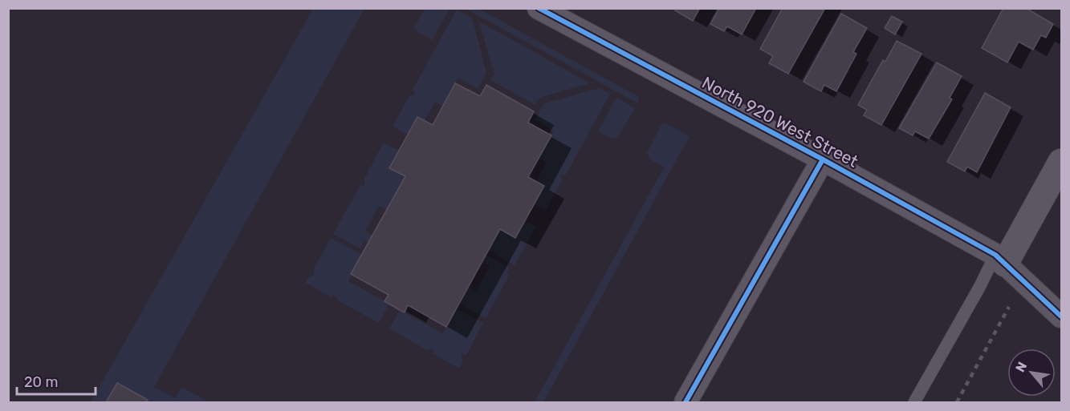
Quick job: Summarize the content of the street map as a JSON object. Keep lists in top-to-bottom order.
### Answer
{
  "streets": {
    "street": ["North 920 West Street"]
  },
  "scale_bar": "20 m",
  "north": "top left"
}
